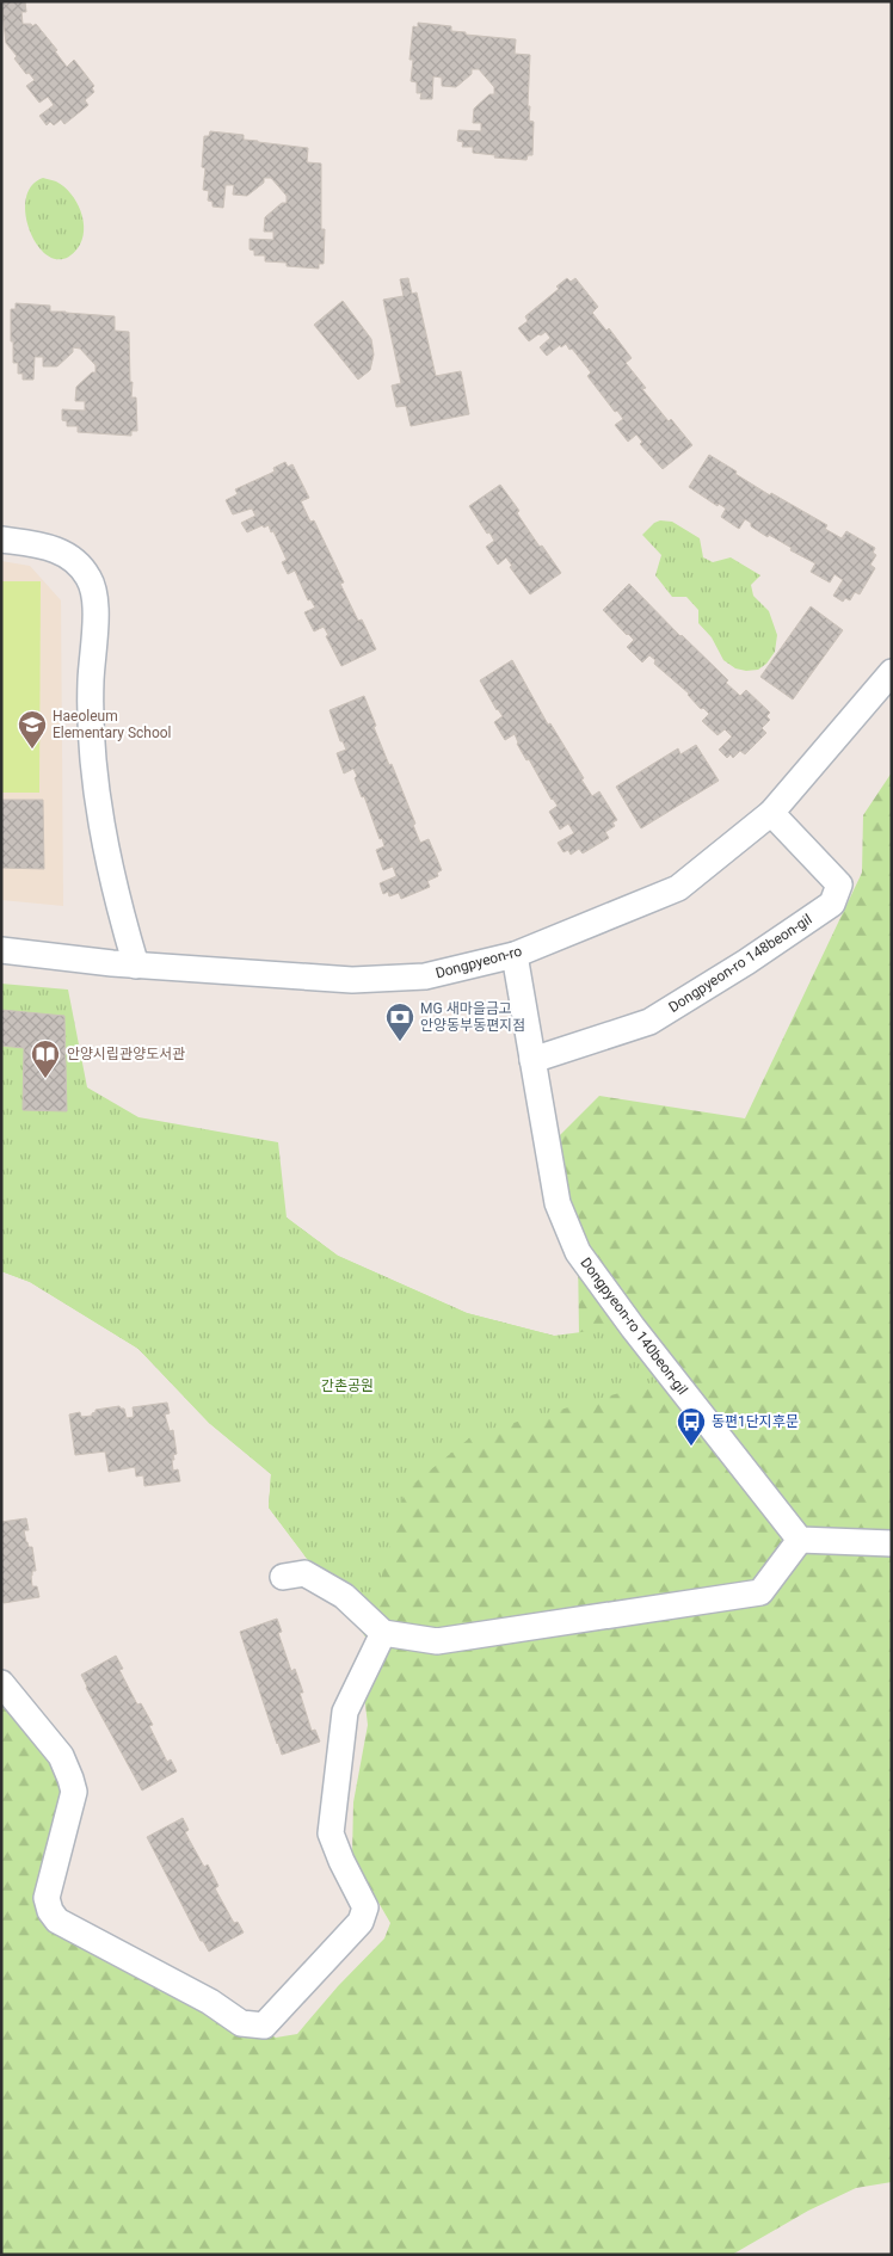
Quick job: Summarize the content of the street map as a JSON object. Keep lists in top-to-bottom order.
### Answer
{
  "streets": {
    "street": ["Dongpyeon-ro", "Dongpyeon-ro 148beon-gil", "Dongpyeon-ro 140beon-gil"]
  },
  "crossings": [
    ["Dongpyeon-ro", "Dongpyeon-ro 148beon-gil"],
    ["Dongpyeon-ro", "Dongpyeon-ro 140beon-gil"],
    ["Dongpyeon-ro 148beon-gil", "Dongpyeon-ro 140beon-gil"]
  ],
  "parks": ["간촌공원"],
  "places": {
    "school or university": ["Haeoleum Elementary School"],
    "bank": ["MG 새마을금고 안양동부동편지점"],
    "library": ["안양시립관양도서관"],
    "bus stop": ["동편1단지후문"]
  }
}
